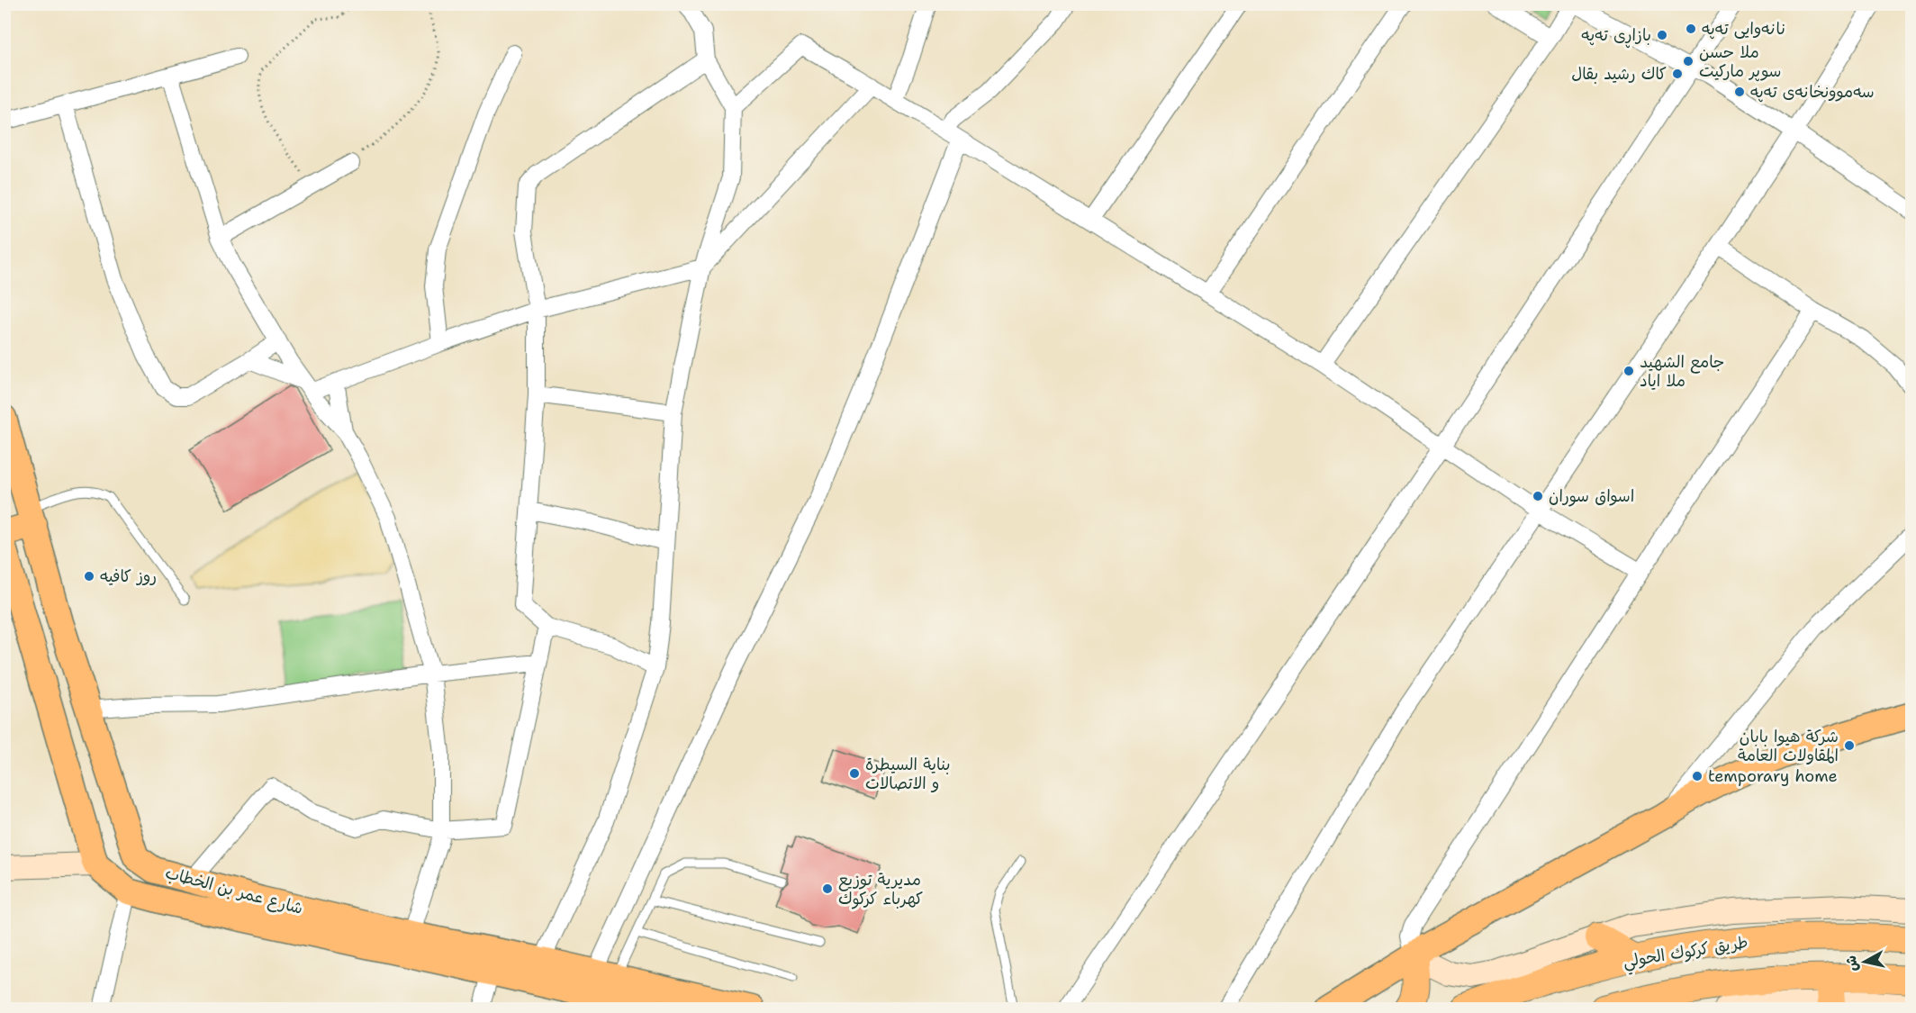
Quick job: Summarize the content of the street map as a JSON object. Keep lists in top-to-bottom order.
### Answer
{
  "streets": {
    "highway": ["طريق كركوك الحولي"],
    "main road": ["شارع عمر بن الخطاب"]
  },
  "places": [
    "نانەوایی تەپە",
    "بازاڕی تەپە",
    "ملا حسن سوپر ماركيت",
    "كاك رشيد بقال",
    "سەموونخانەی تەپە",
    "جامع الشهيد ملا اياد",
    "اسواق سوران",
    "روز كافيه",
    "شركة هيوا بابان المقاولات العامة",
    "بناية السيطرة و الاتصالات",
    "temporary home",
    "مديرية توزيع كهرباء كركوك"
  ],
  "north": "left"
}
